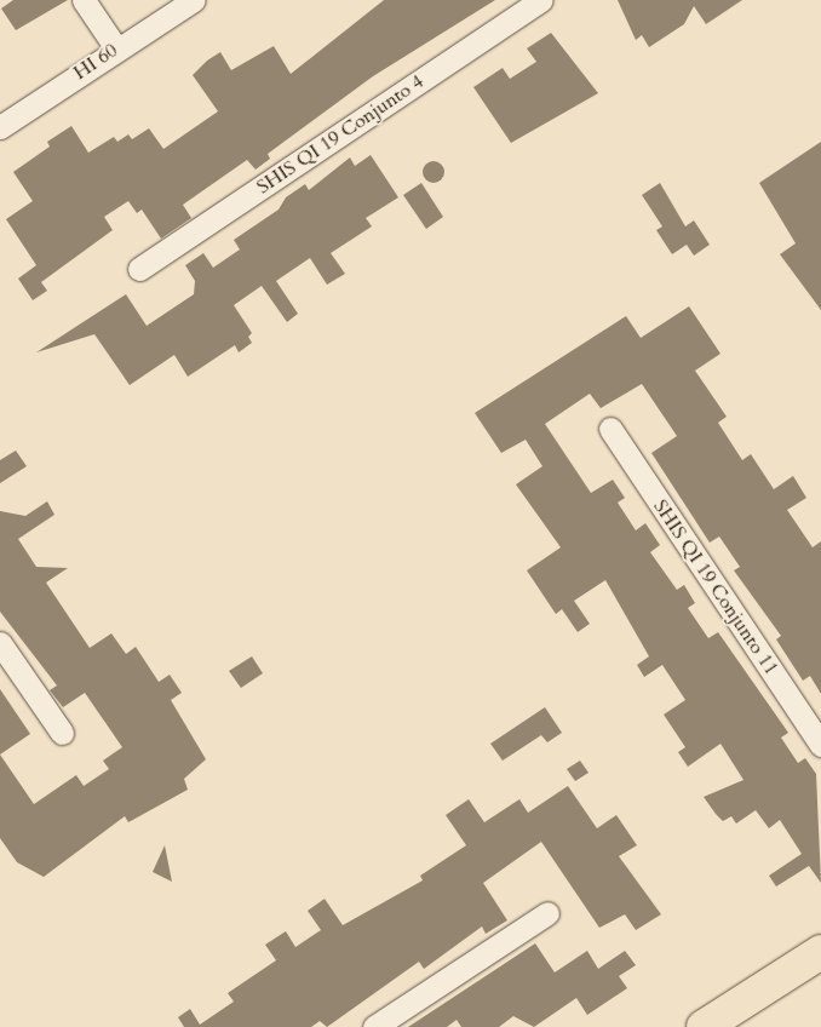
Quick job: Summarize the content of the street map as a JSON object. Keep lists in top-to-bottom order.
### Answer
{
  "streets": {
    "street": ["HI 60", "SHIS QI 19 Conjunto 4", "SHIS QI 19 Conjunto 11"]
  }
}
